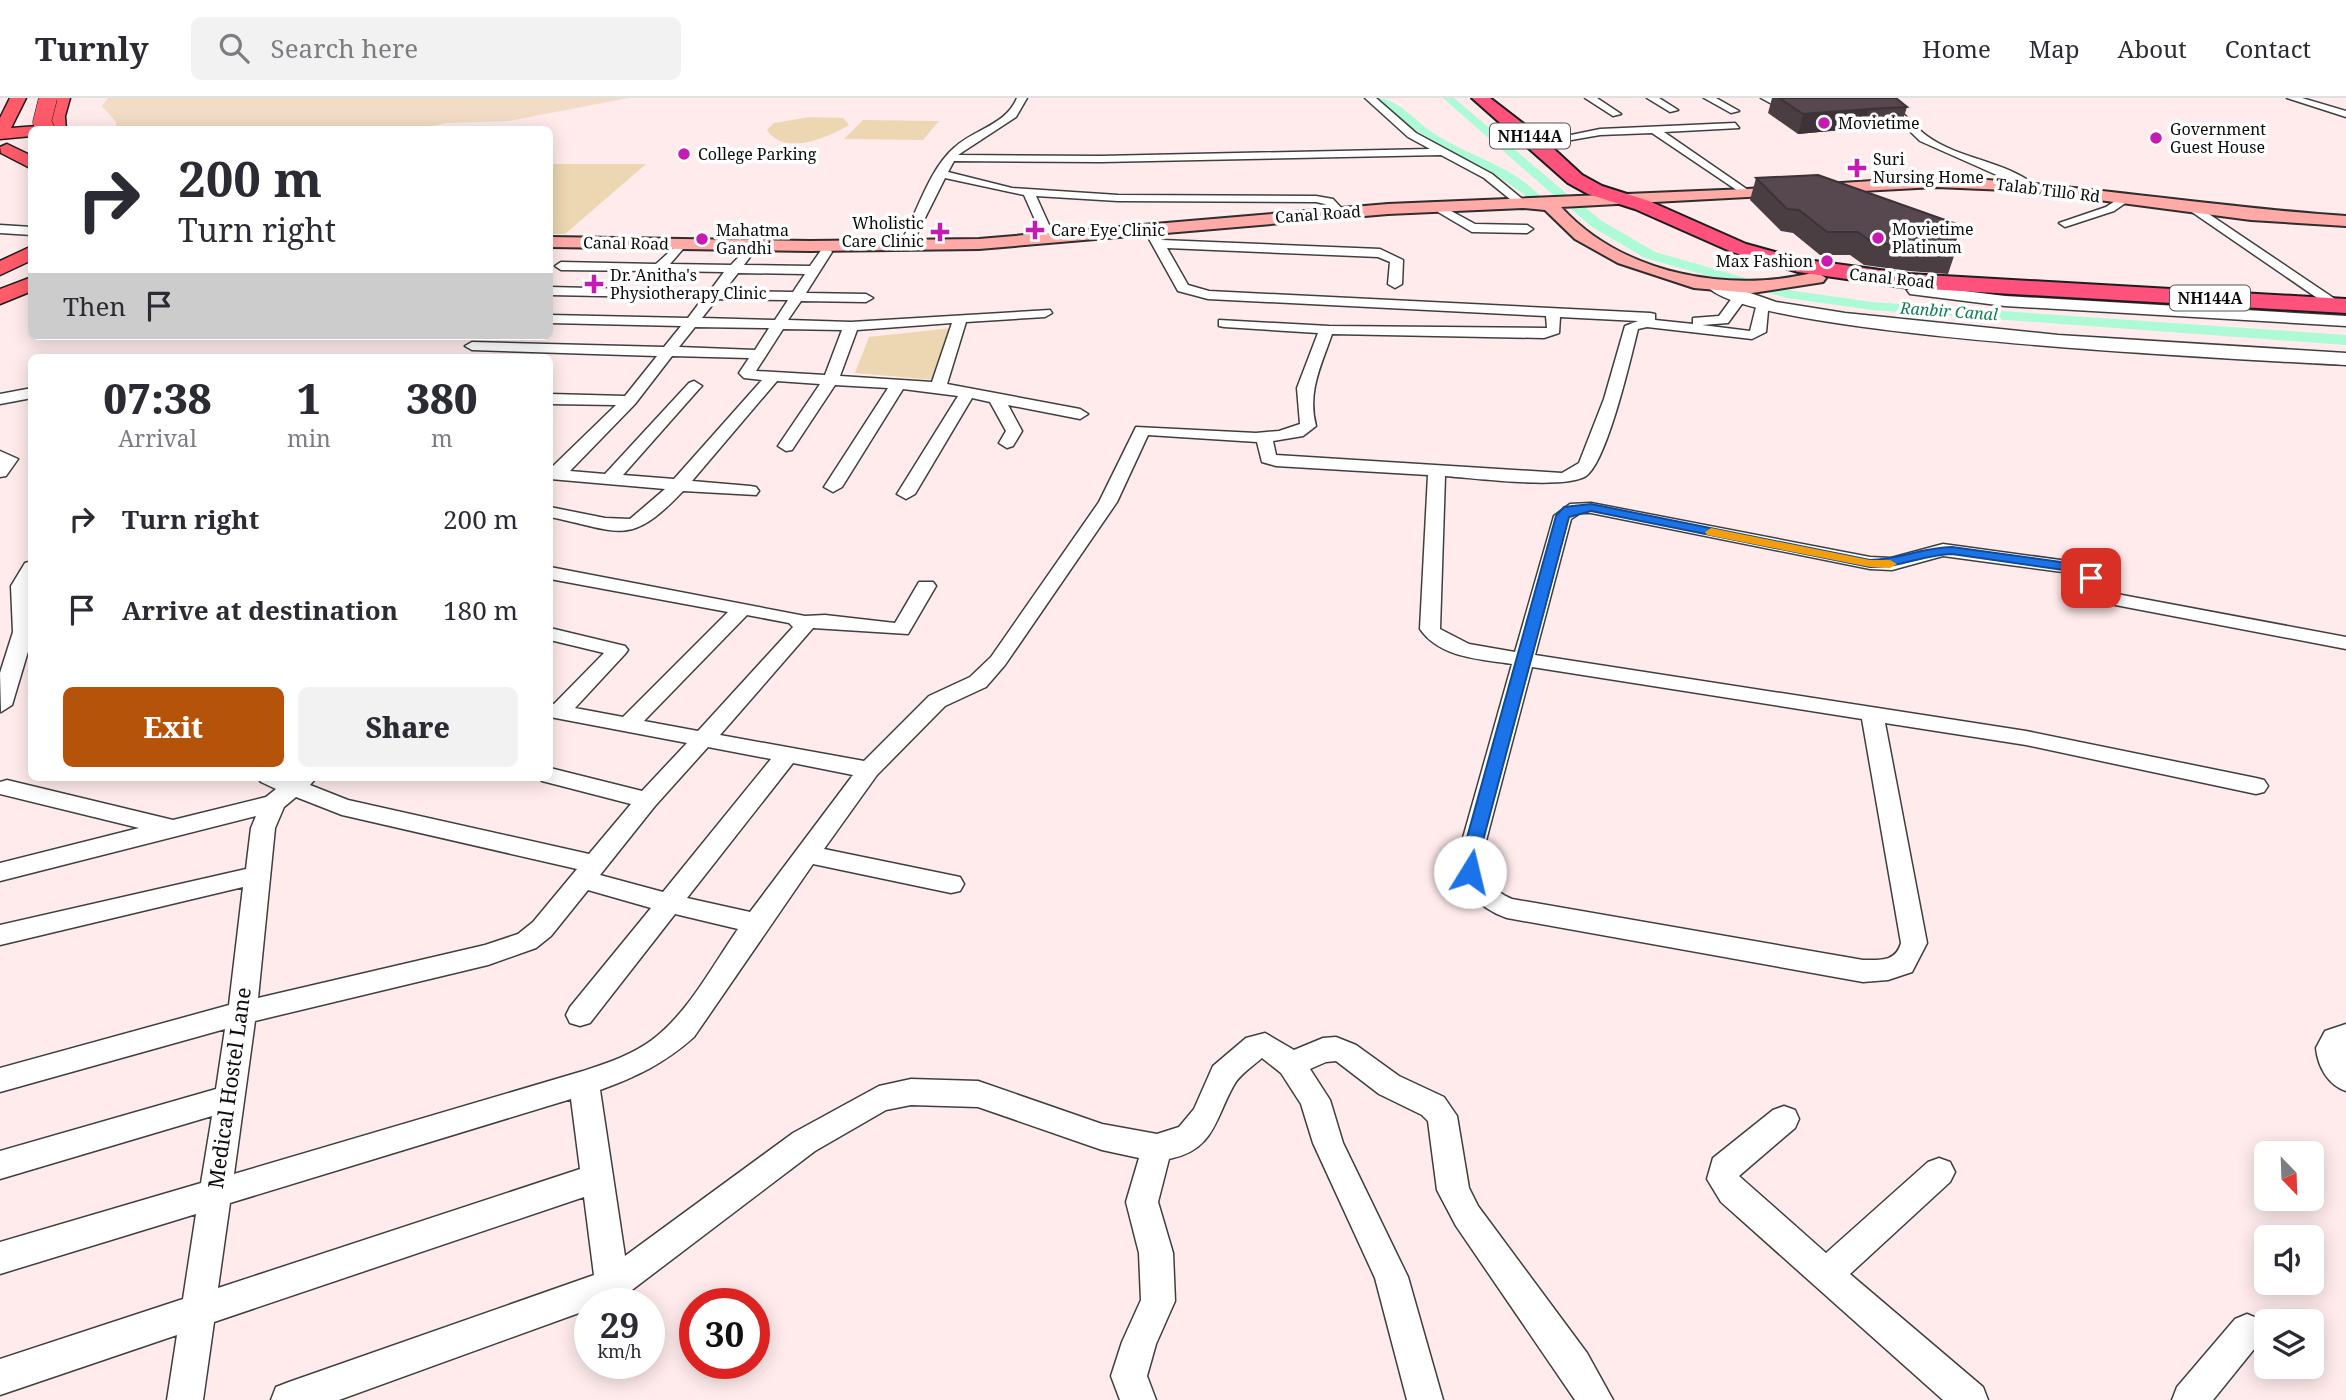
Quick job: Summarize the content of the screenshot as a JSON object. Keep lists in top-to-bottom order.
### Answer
{
  "streets": {
    "highway": ["NH144A", "Canal Road"],
    "main road": ["Talab Tillo Rd"],
    "street": ["Medical Hostel Lane"]
  },
  "crossings": [
    ["NH144A", "Talab Tillo Rd"],
    ["NH144A", "Canal Road"],
    ["Talab Tillo Rd", "Canal Road"]
  ],
  "water": ["Ranbir Canal"],
  "places": {
    "other": [
      "Movietime",
      "Government Guest House",
      "College Parking",
      "Movietime Platinum",
      "Mahatma Gandhi",
      "Max Fashion"
    ],
    "health": [
      "Suri Nursing Home",
      "Care Eye Clinic",
      "Wholistic Care Clinic",
      "Dr. Anitha's Physiotherapy Clinic"
    ]
  },
  "north": "bottom right",
  "page": {
    "header": "Turnly",
    "search": "Search here",
    "nav": [
      "Home",
      "Map",
      "About",
      "Contact"
    ],
    "turn": ["200 m", "Turn right"],
    "then": "Then",
    "eta": [
      "07:38",
      "Arrival",
      "1",
      "min",
      "380",
      "m"
    ],
    "list": [
      {
        "name": "Turn right",
        "value": "200 m"
      },
      {
        "name": "Arrive at destination",
        "value": "180 m"
      }
    ],
    "buttons": ["Exit", "Share"],
    "speed": "29 km/h",
    "limit": "30"
  }
}
